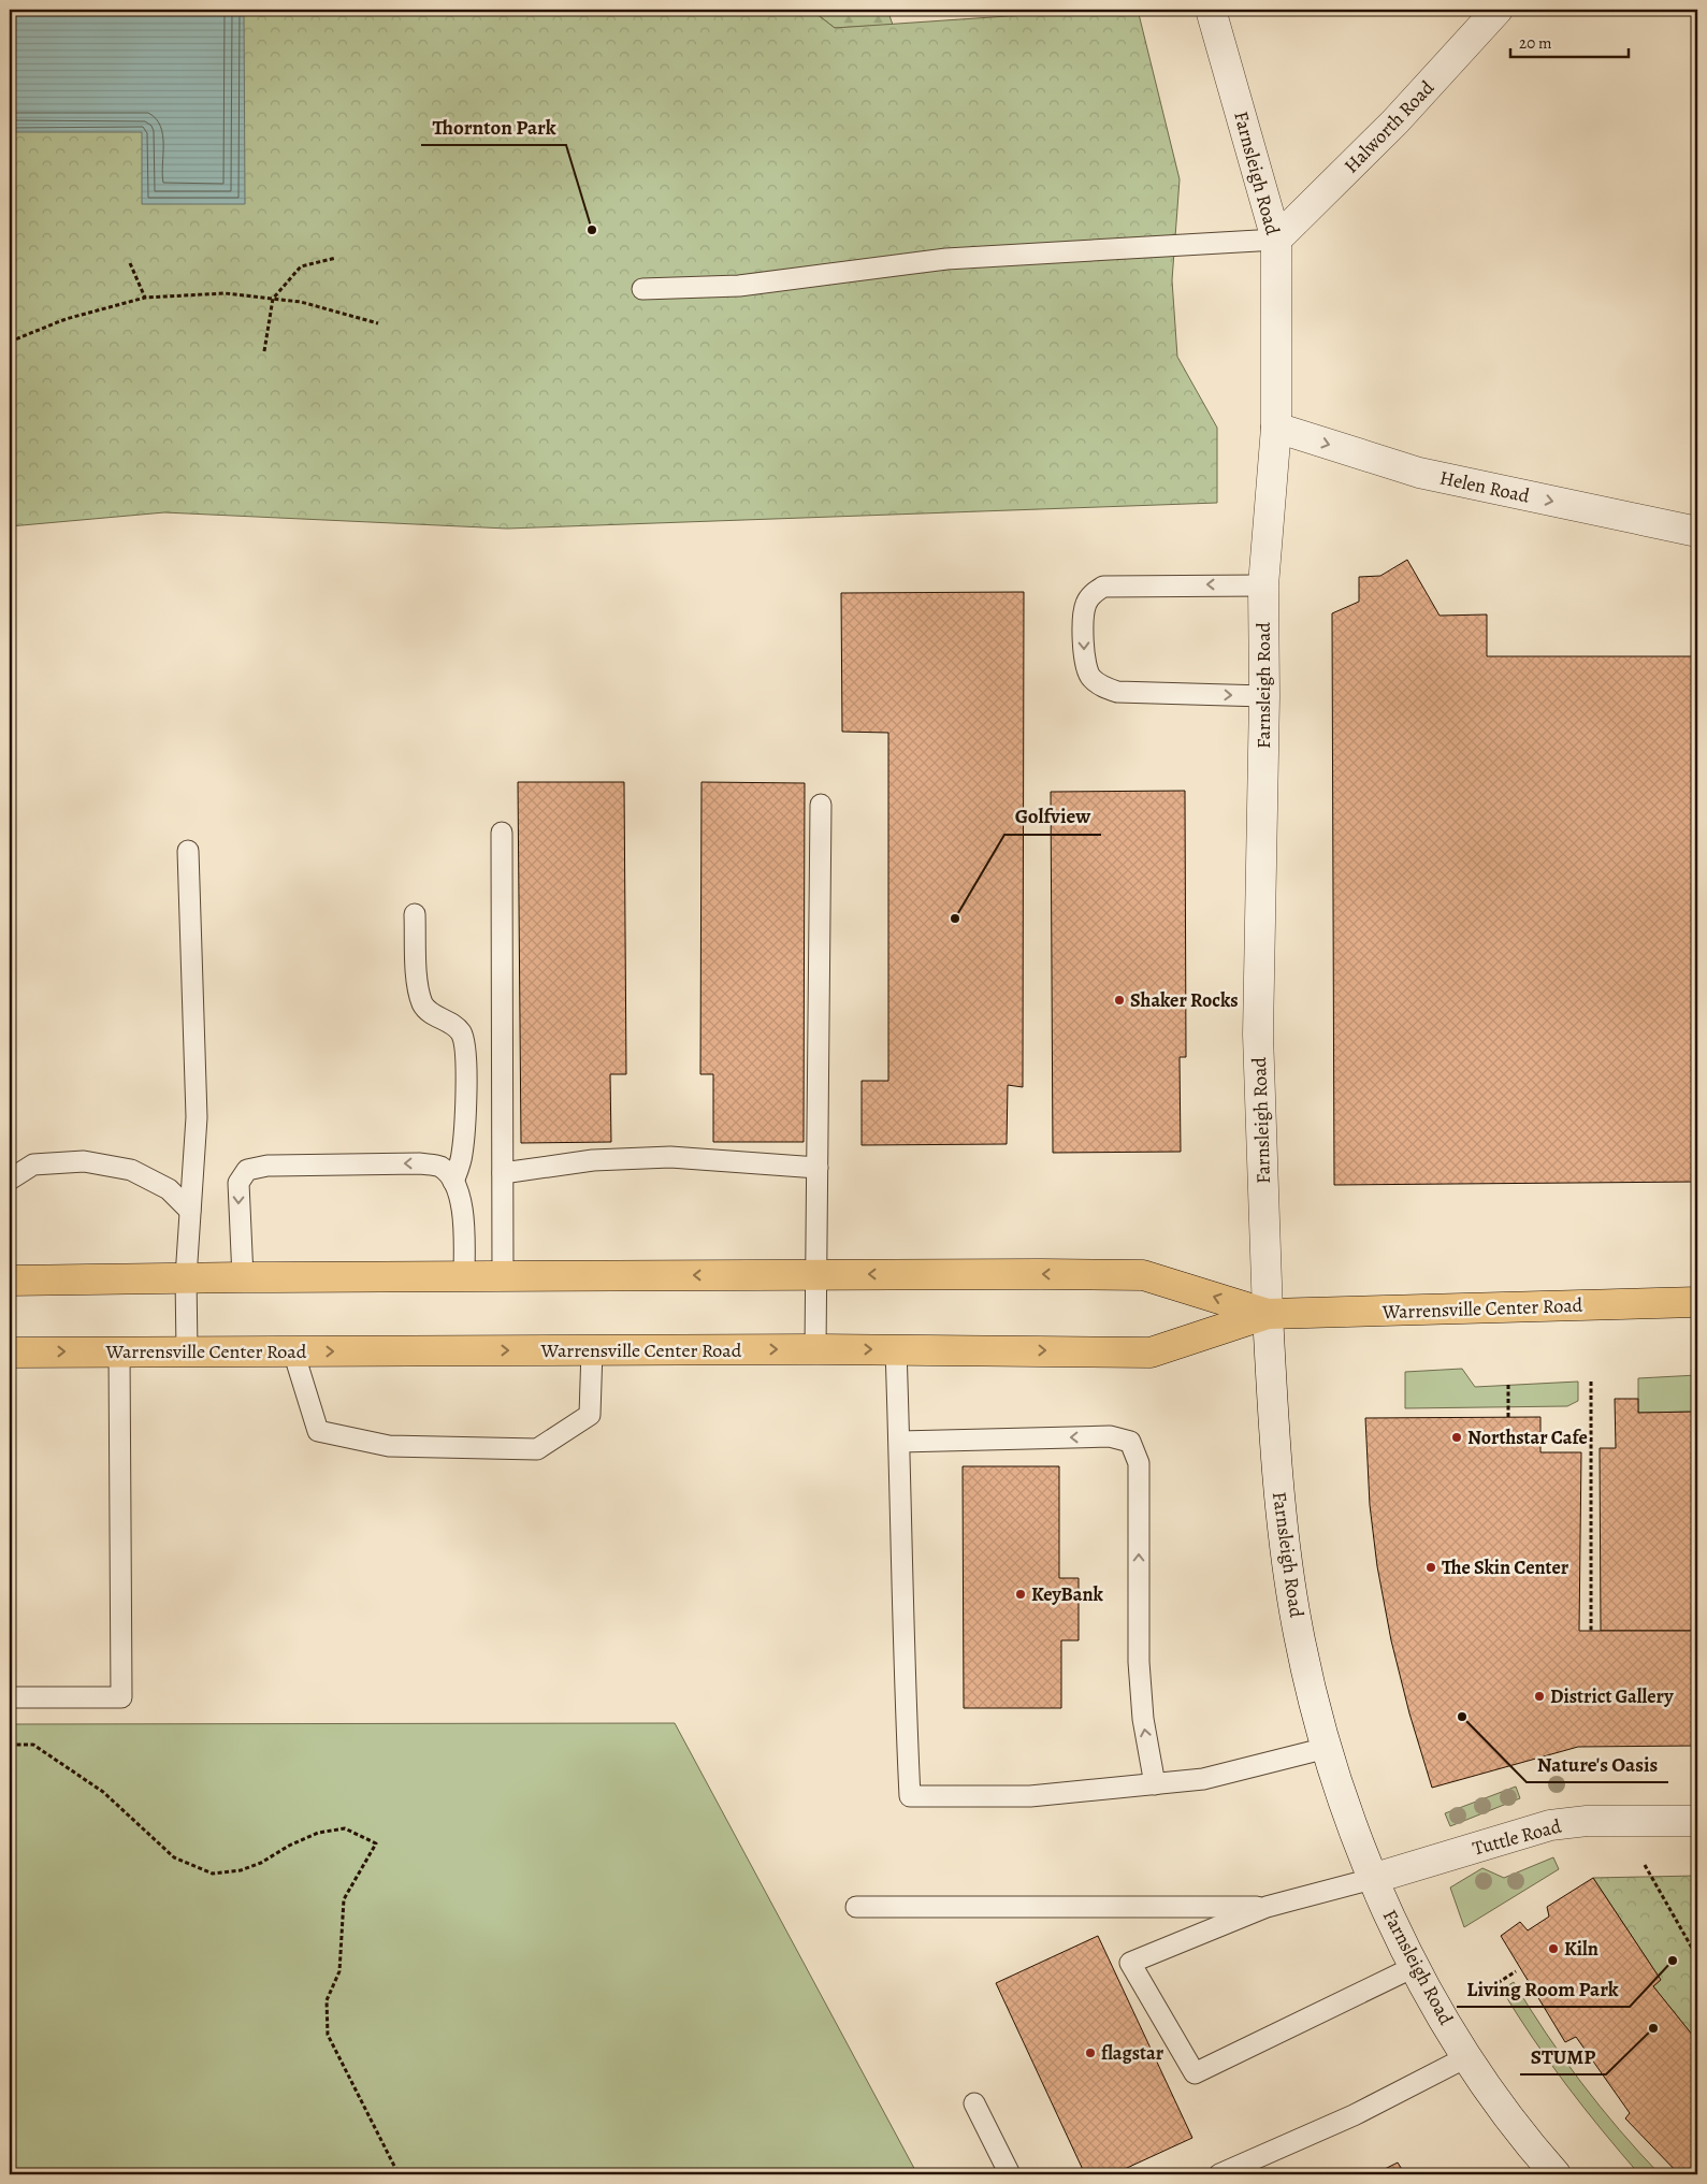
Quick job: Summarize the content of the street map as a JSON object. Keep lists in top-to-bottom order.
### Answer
{
  "streets": {
    "main road": ["Warrensville Center Road"],
    "street": [
      "Halworth Road",
      "Farnsleigh Road",
      "Helen Road",
      "Tuttle Road"
    ]
  },
  "crossings": [
    ["Halworth Road", "Farnsleigh Road"],
    ["Farnsleigh Road", "Helen Road"],
    ["Farnsleigh Road", "Warrensville Center Road"],
    ["Farnsleigh Road", "Tuttle Road"]
  ],
  "one_way": ["Helen Road"],
  "places": [
    "Thornton Park",
    "Golfview",
    "Shaker Rocks",
    "Northstar Cafe",
    "The Skin Center",
    "KeyBank",
    "District Gallery",
    "Nature's Oasis",
    "Kiln",
    "Living Room Park",
    "STUMP",
    "flagstar"
  ],
  "scale_bar": "20 m"
}
